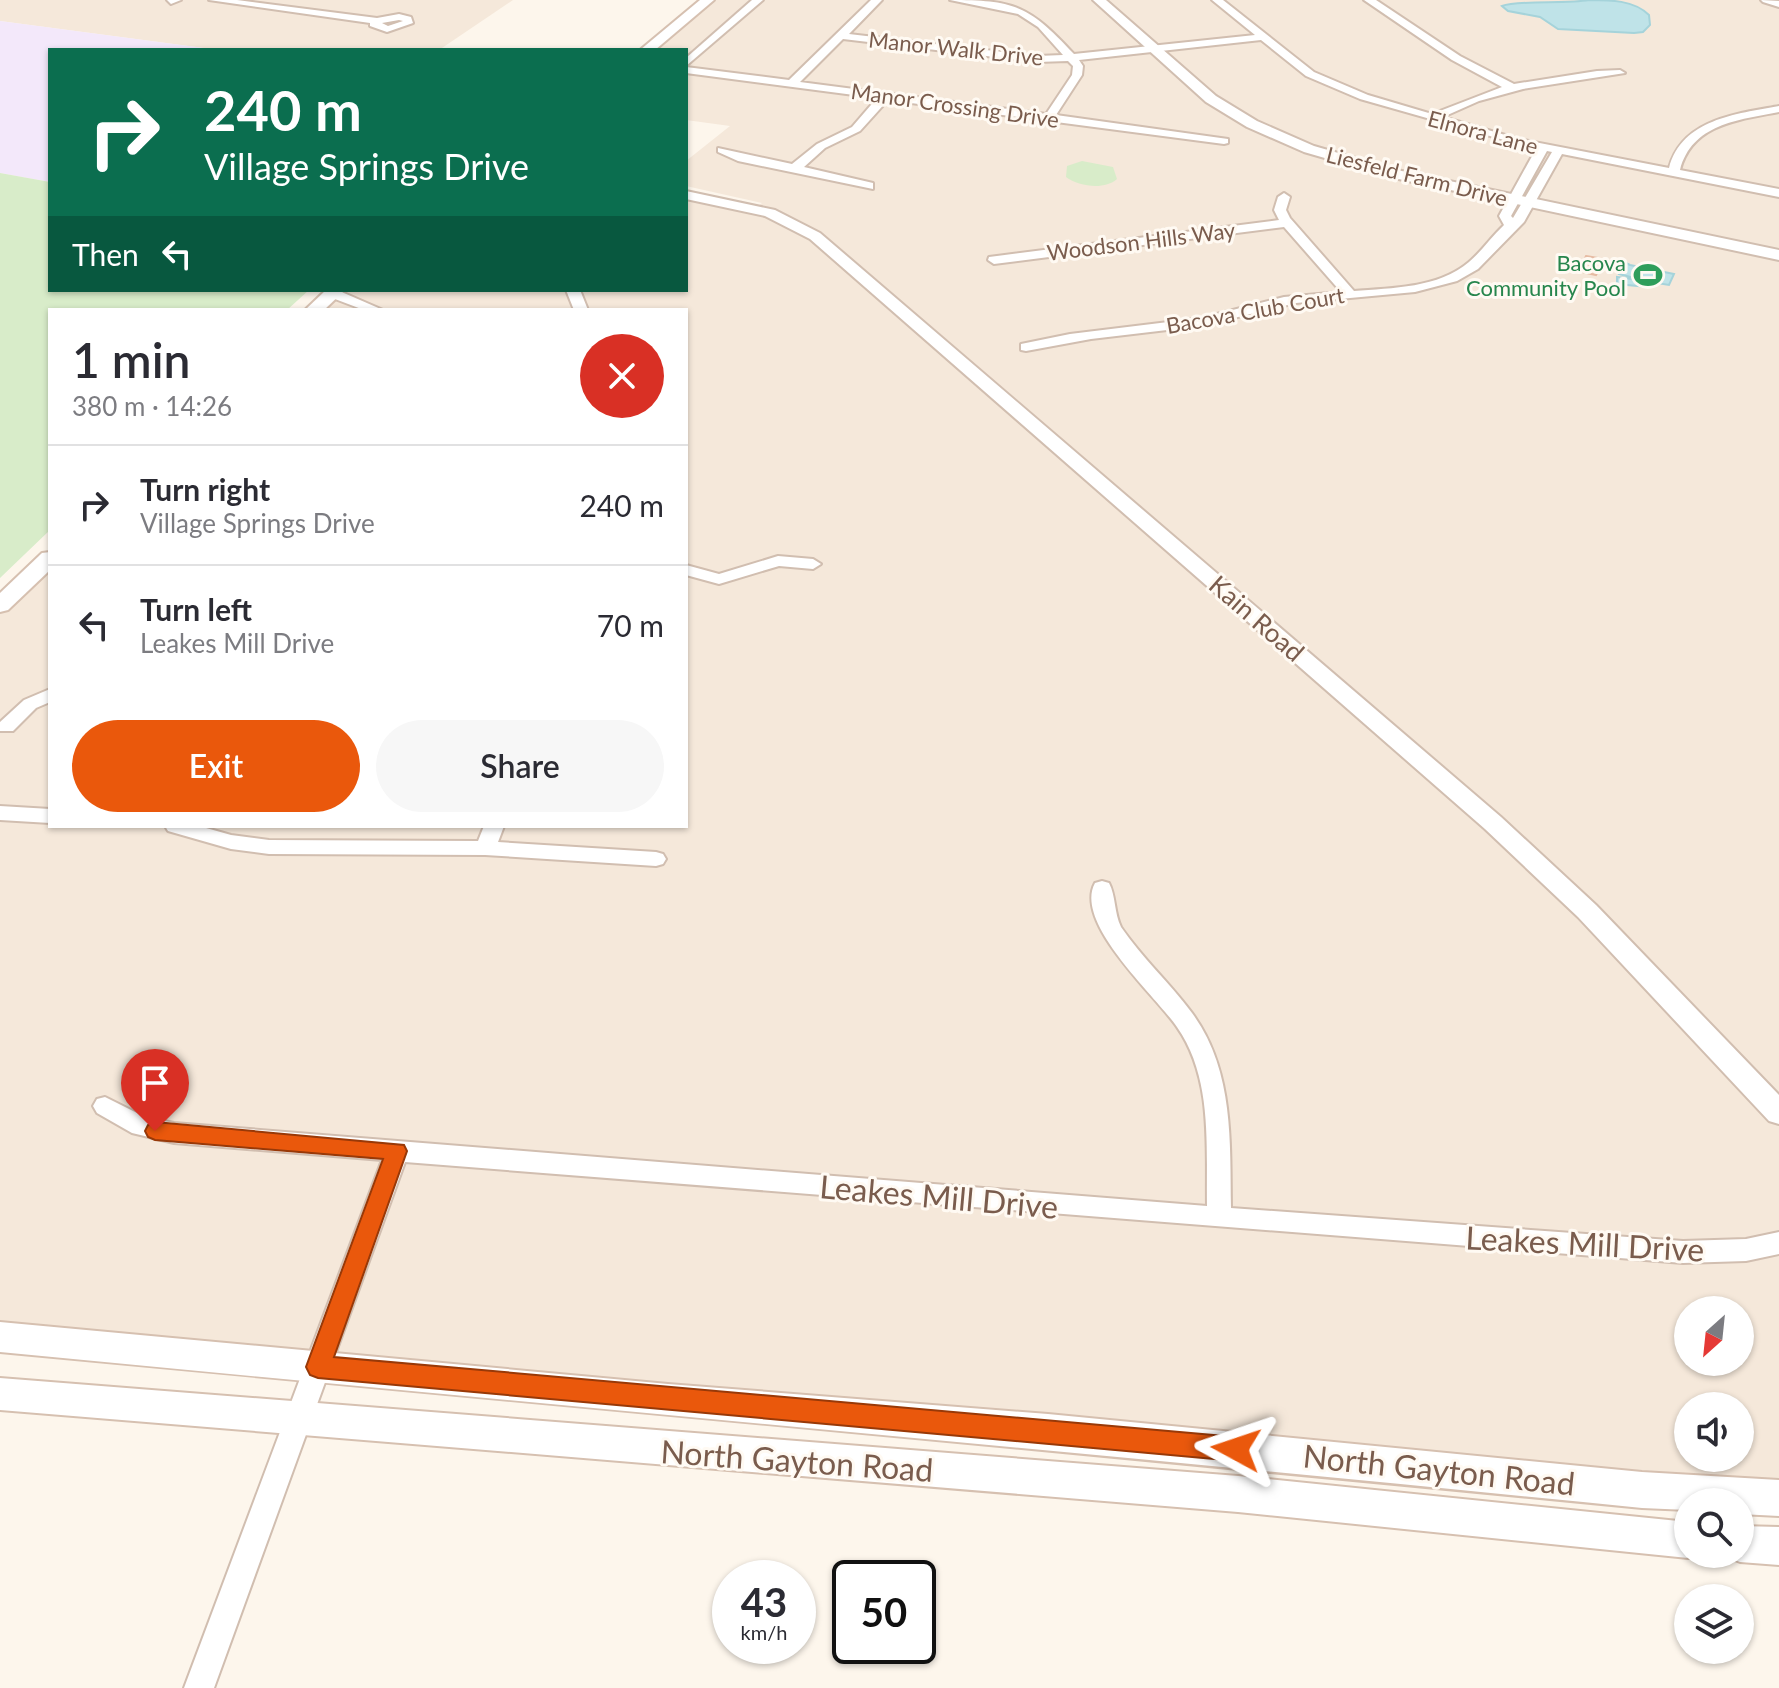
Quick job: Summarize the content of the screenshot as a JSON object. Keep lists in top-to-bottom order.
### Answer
{
  "streets": {
    "main road": ["North Gayton Road"],
    "street": [
      "Manor Walk Drive",
      "Manor Crossing Drive",
      "Elnora Lane",
      "Liesfeld Farm Drive",
      "Woodson Hills Way",
      "Bacova Club Court",
      "Kain Road",
      "Leakes Mill Drive"
    ]
  },
  "crossings": [
    ["Manor Walk Drive", "Elnora Lane"],
    ["Manor Walk Drive", "Liesfeld Farm Drive"],
    ["Liesfeld Farm Drive", "Bacova Club Court"]
  ],
  "places": {
    "sports": ["Bacova Community Pool"]
  },
  "north": "bottom left",
  "page": {
    "turn": ["240 m", "Village Springs Drive"],
    "then": "Then",
    "heading": ["1 min", "380 m · 14:26"],
    "list": [
      {
        "name": "Turn right",
        "note": "Village Springs Drive",
        "value": "240 m"
      },
      {
        "name": "Turn left",
        "note": "Leakes Mill Drive",
        "value": "70 m"
      }
    ],
    "buttons": ["Exit", "Share"],
    "speed": "43 km/h",
    "limit": "50"
  }
}
